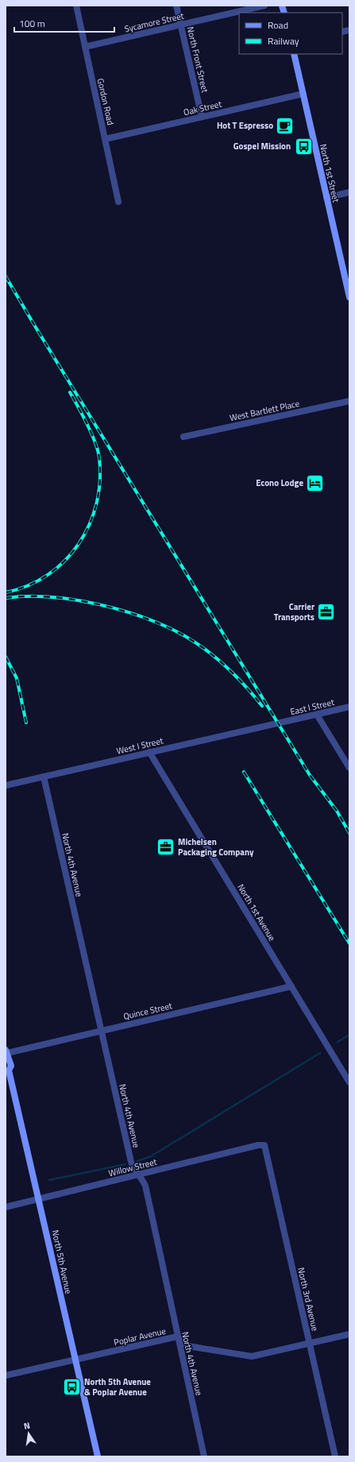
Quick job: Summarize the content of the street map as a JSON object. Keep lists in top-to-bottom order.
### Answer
{
  "streets": {
    "main road": ["North 1st Street", "North 5th Avenue"],
    "street": [
      "Sycamore Street",
      "North Front Street",
      "Gordon Road",
      "Oak Street",
      "West Bartlett Place",
      "East I Street",
      "West I Street",
      "North 4th Avenue",
      "North 1st Avenue",
      "Quince Street",
      "Willow Street",
      "North 3rd Avenue",
      "Poplar Avenue"
    ]
  },
  "crossings": [
    ["Sycamore Street", "North Front Street"],
    ["Sycamore Street", "Gordon Road"],
    ["North Front Street", "Oak Street"],
    ["Gordon Road", "Oak Street"],
    ["Oak Street", "North 1st Street"],
    ["East I Street", "West I Street"],
    ["West I Street", "North 4th Avenue"],
    ["West I Street", "North 1st Avenue"],
    ["North 4th Avenue", "Quince Street"],
    ["North 4th Avenue", "Willow Street"],
    ["North 4th Avenue", "Poplar Avenue"],
    ["North 1st Avenue", "Quince Street"],
    ["Quince Street", "North 5th Avenue"],
    ["Willow Street", "North 5th Avenue"],
    ["Willow Street", "North 3rd Avenue"],
    ["North 5th Avenue", "Poplar Avenue"],
    ["North 3rd Avenue", "Poplar Avenue"]
  ],
  "places": {
    "cafe": ["Hot T Espresso"],
    "bus stop": ["Gospel Mission", "North 5th Avenue & Poplar Avenue"],
    "hotel": ["Econo Lodge"],
    "office": ["Carrier Transports", "Michelsen Packaging Company"]
  },
  "legend": ["Road", "Railway"],
  "scale_bar": "100 m",
  "north": "top"
}
